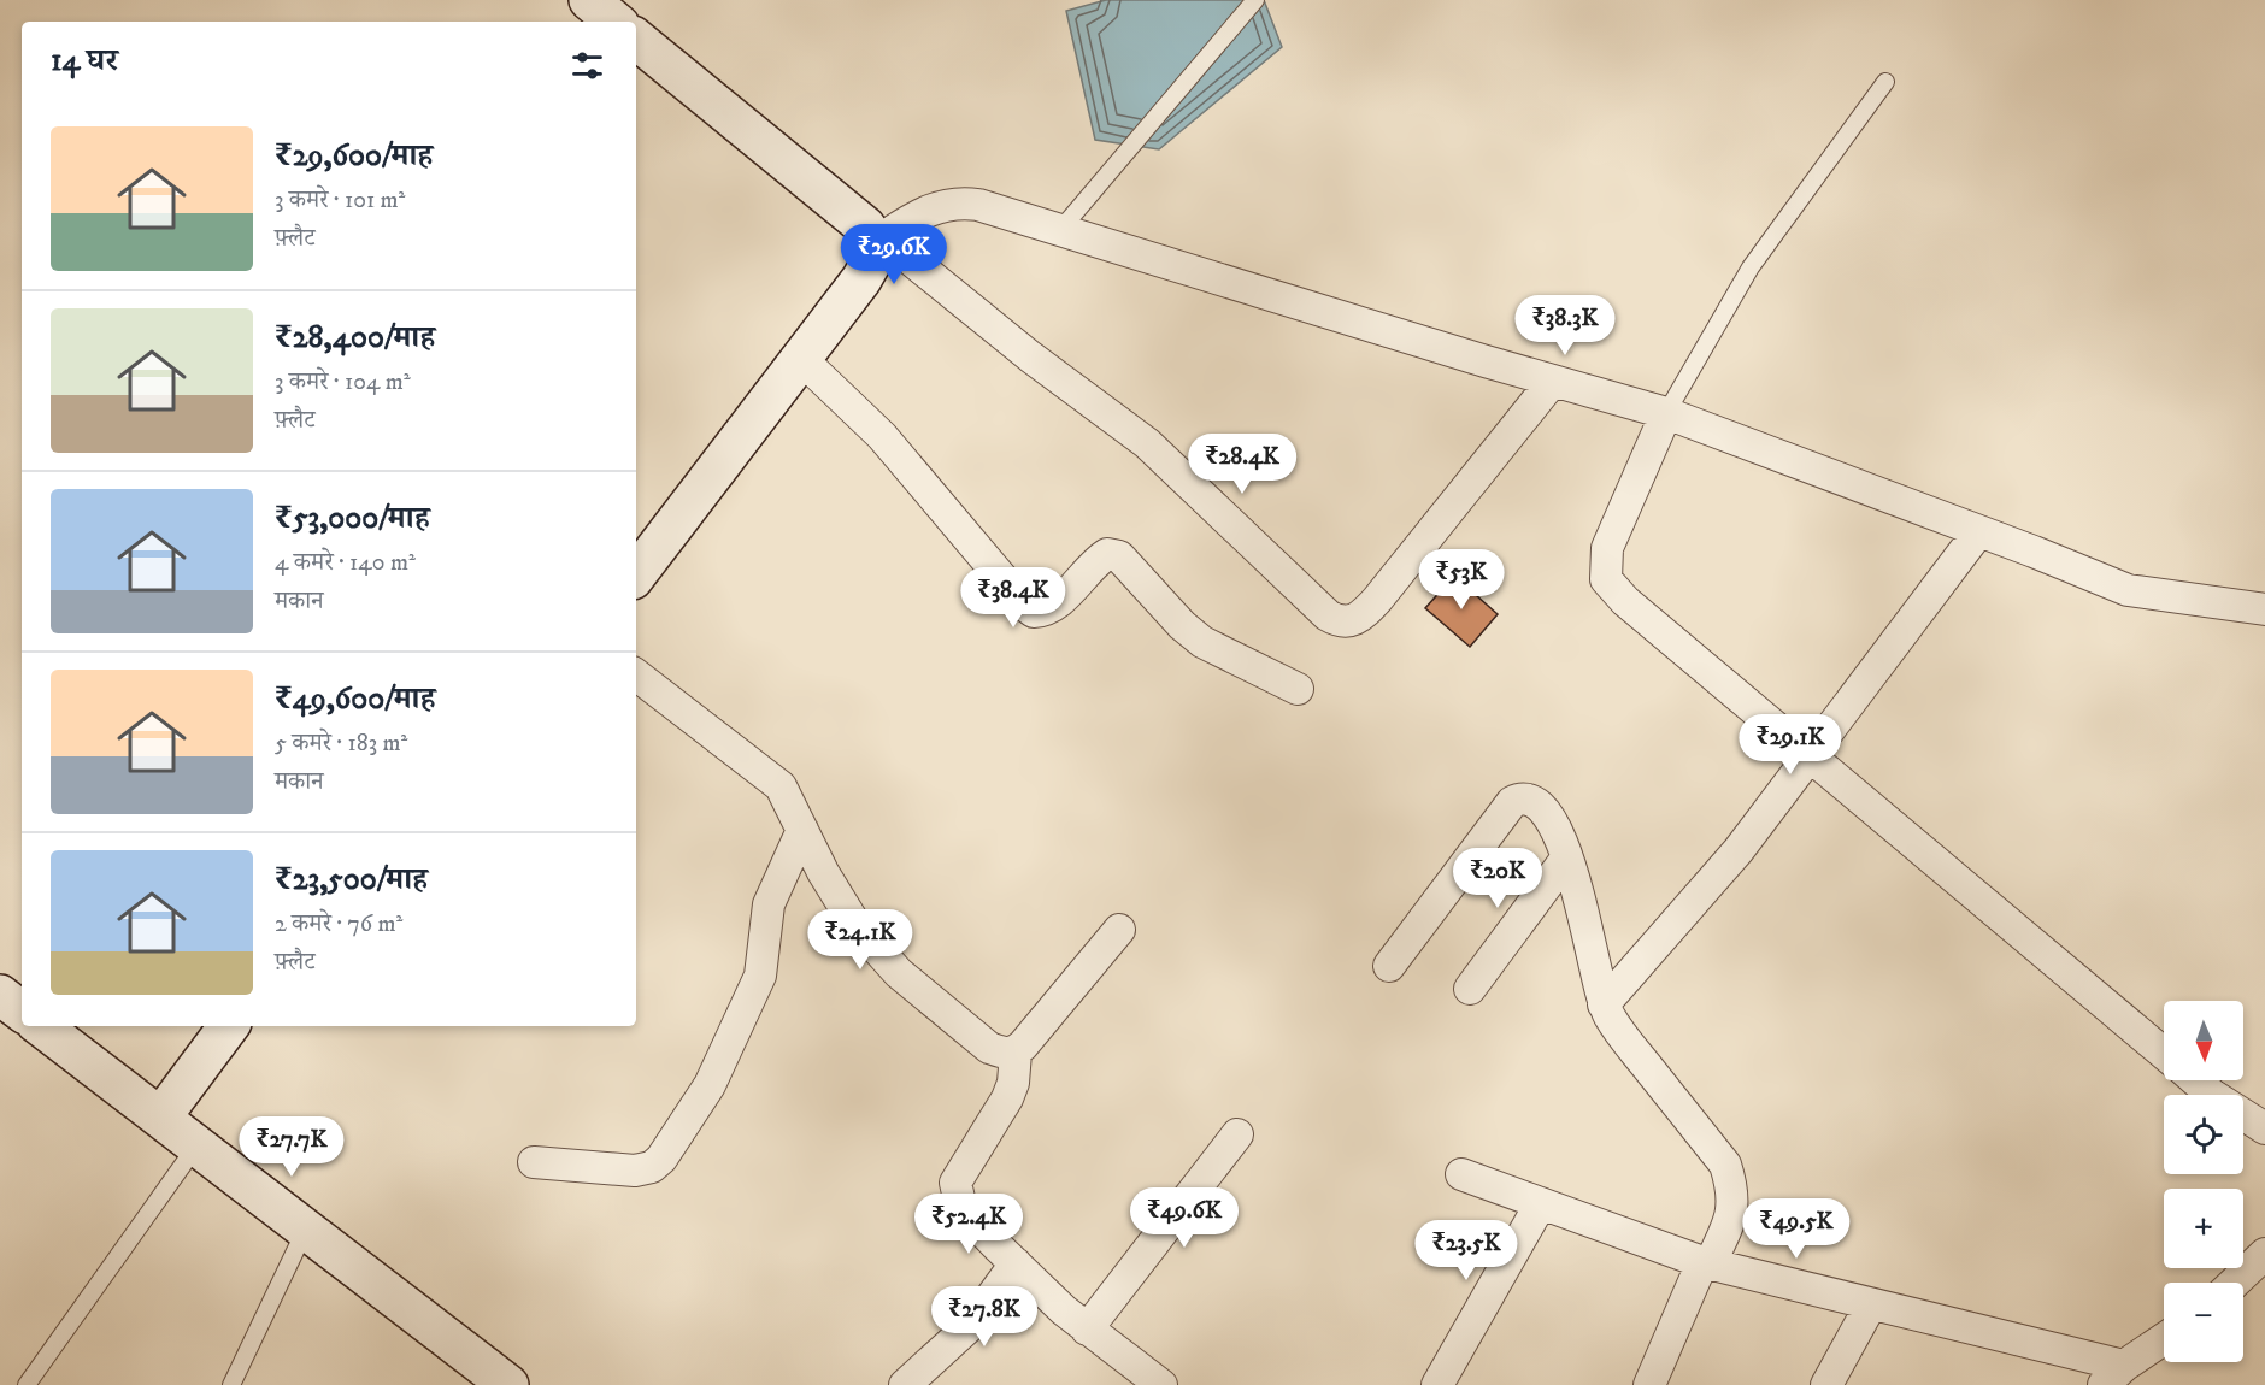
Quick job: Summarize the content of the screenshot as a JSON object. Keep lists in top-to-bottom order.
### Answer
{
  "north": "bottom",
  "page": {
    "heading": "14 घर",
    "list": [
      {
        "name": "₹29,600/माह",
        "note": "3 कमरे · 101 m² · फ़्लैट"
      },
      {
        "name": "₹28,400/माह",
        "note": "3 कमरे · 104 m² · फ़्लैट"
      },
      {
        "name": "₹53,000/माह",
        "note": "4 कमरे · 140 m² · मकान"
      },
      {
        "name": "₹49,600/माह",
        "note": "5 कमरे · 183 m² · मकान"
      },
      {
        "name": "₹23,500/माह",
        "note": "2 कमरे · 76 m² · फ़्लैट"
      }
    ],
    "price": [
      "₹29.6K",
      "₹38.3K",
      "₹28.4K",
      "₹53K",
      "₹38.4K",
      "₹29.1K",
      "₹20K",
      "₹24.1K",
      "₹27.7K",
      "₹49.6K",
      "₹52.4K",
      "₹49.5K",
      "₹23.5K",
      "₹27.8K"
    ],
    "map_buttons": ["+", "−"]
  }
}
